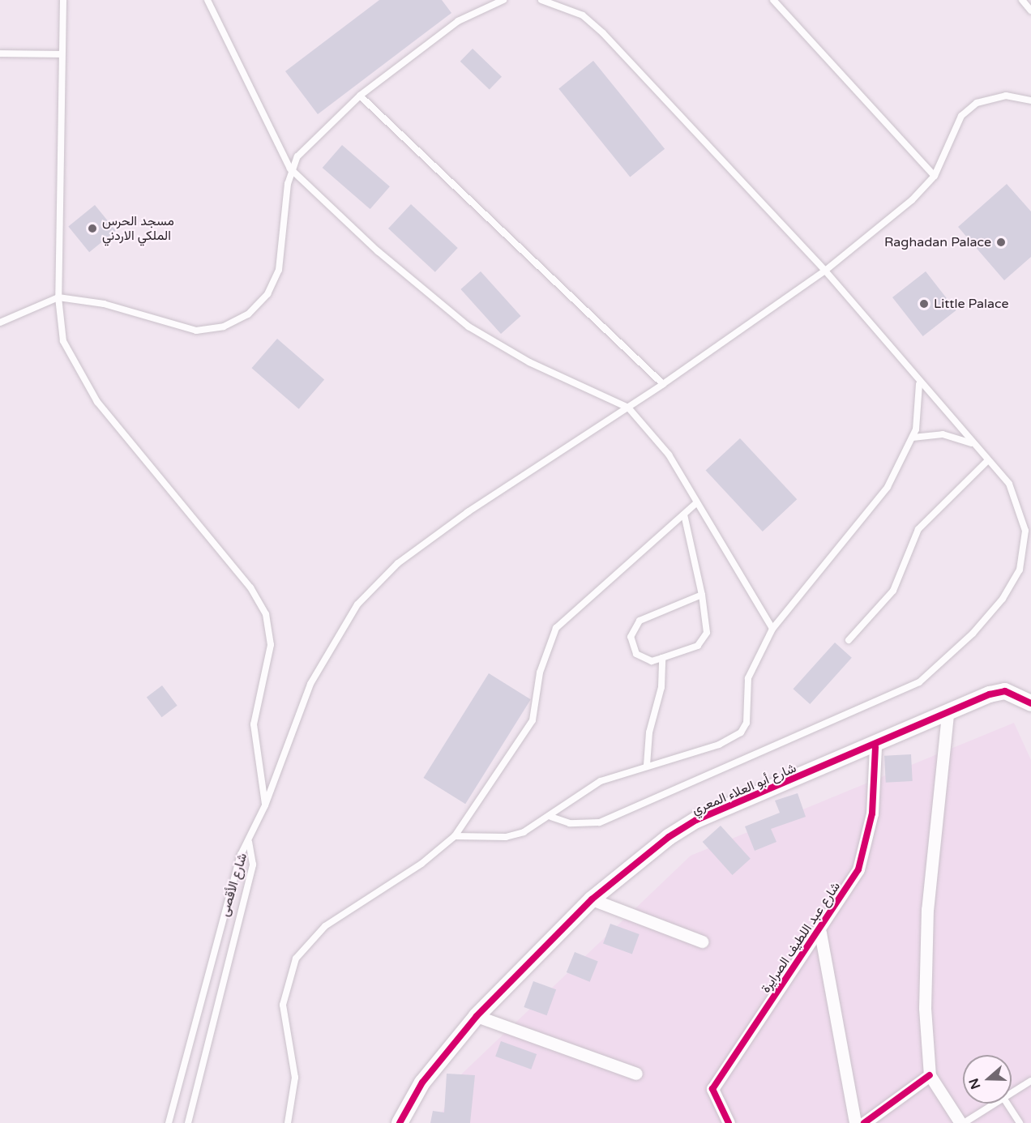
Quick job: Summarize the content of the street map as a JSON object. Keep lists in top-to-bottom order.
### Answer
{
  "streets": {
    "street": ["شارع أبو العلاء المعري", "شارع عبد اللطيف الصرايرة"],
    "lane": ["شارع الأقصى"]
  },
  "crossings": [
    ["شارع أبو العلاء المعري", "شارع عبد اللطيف الصرايرة"]
  ],
  "places": ["مسجد الحرس الملكي الاردني", "Raghadan Palace", "Little Palace"],
  "north": "left"
}
